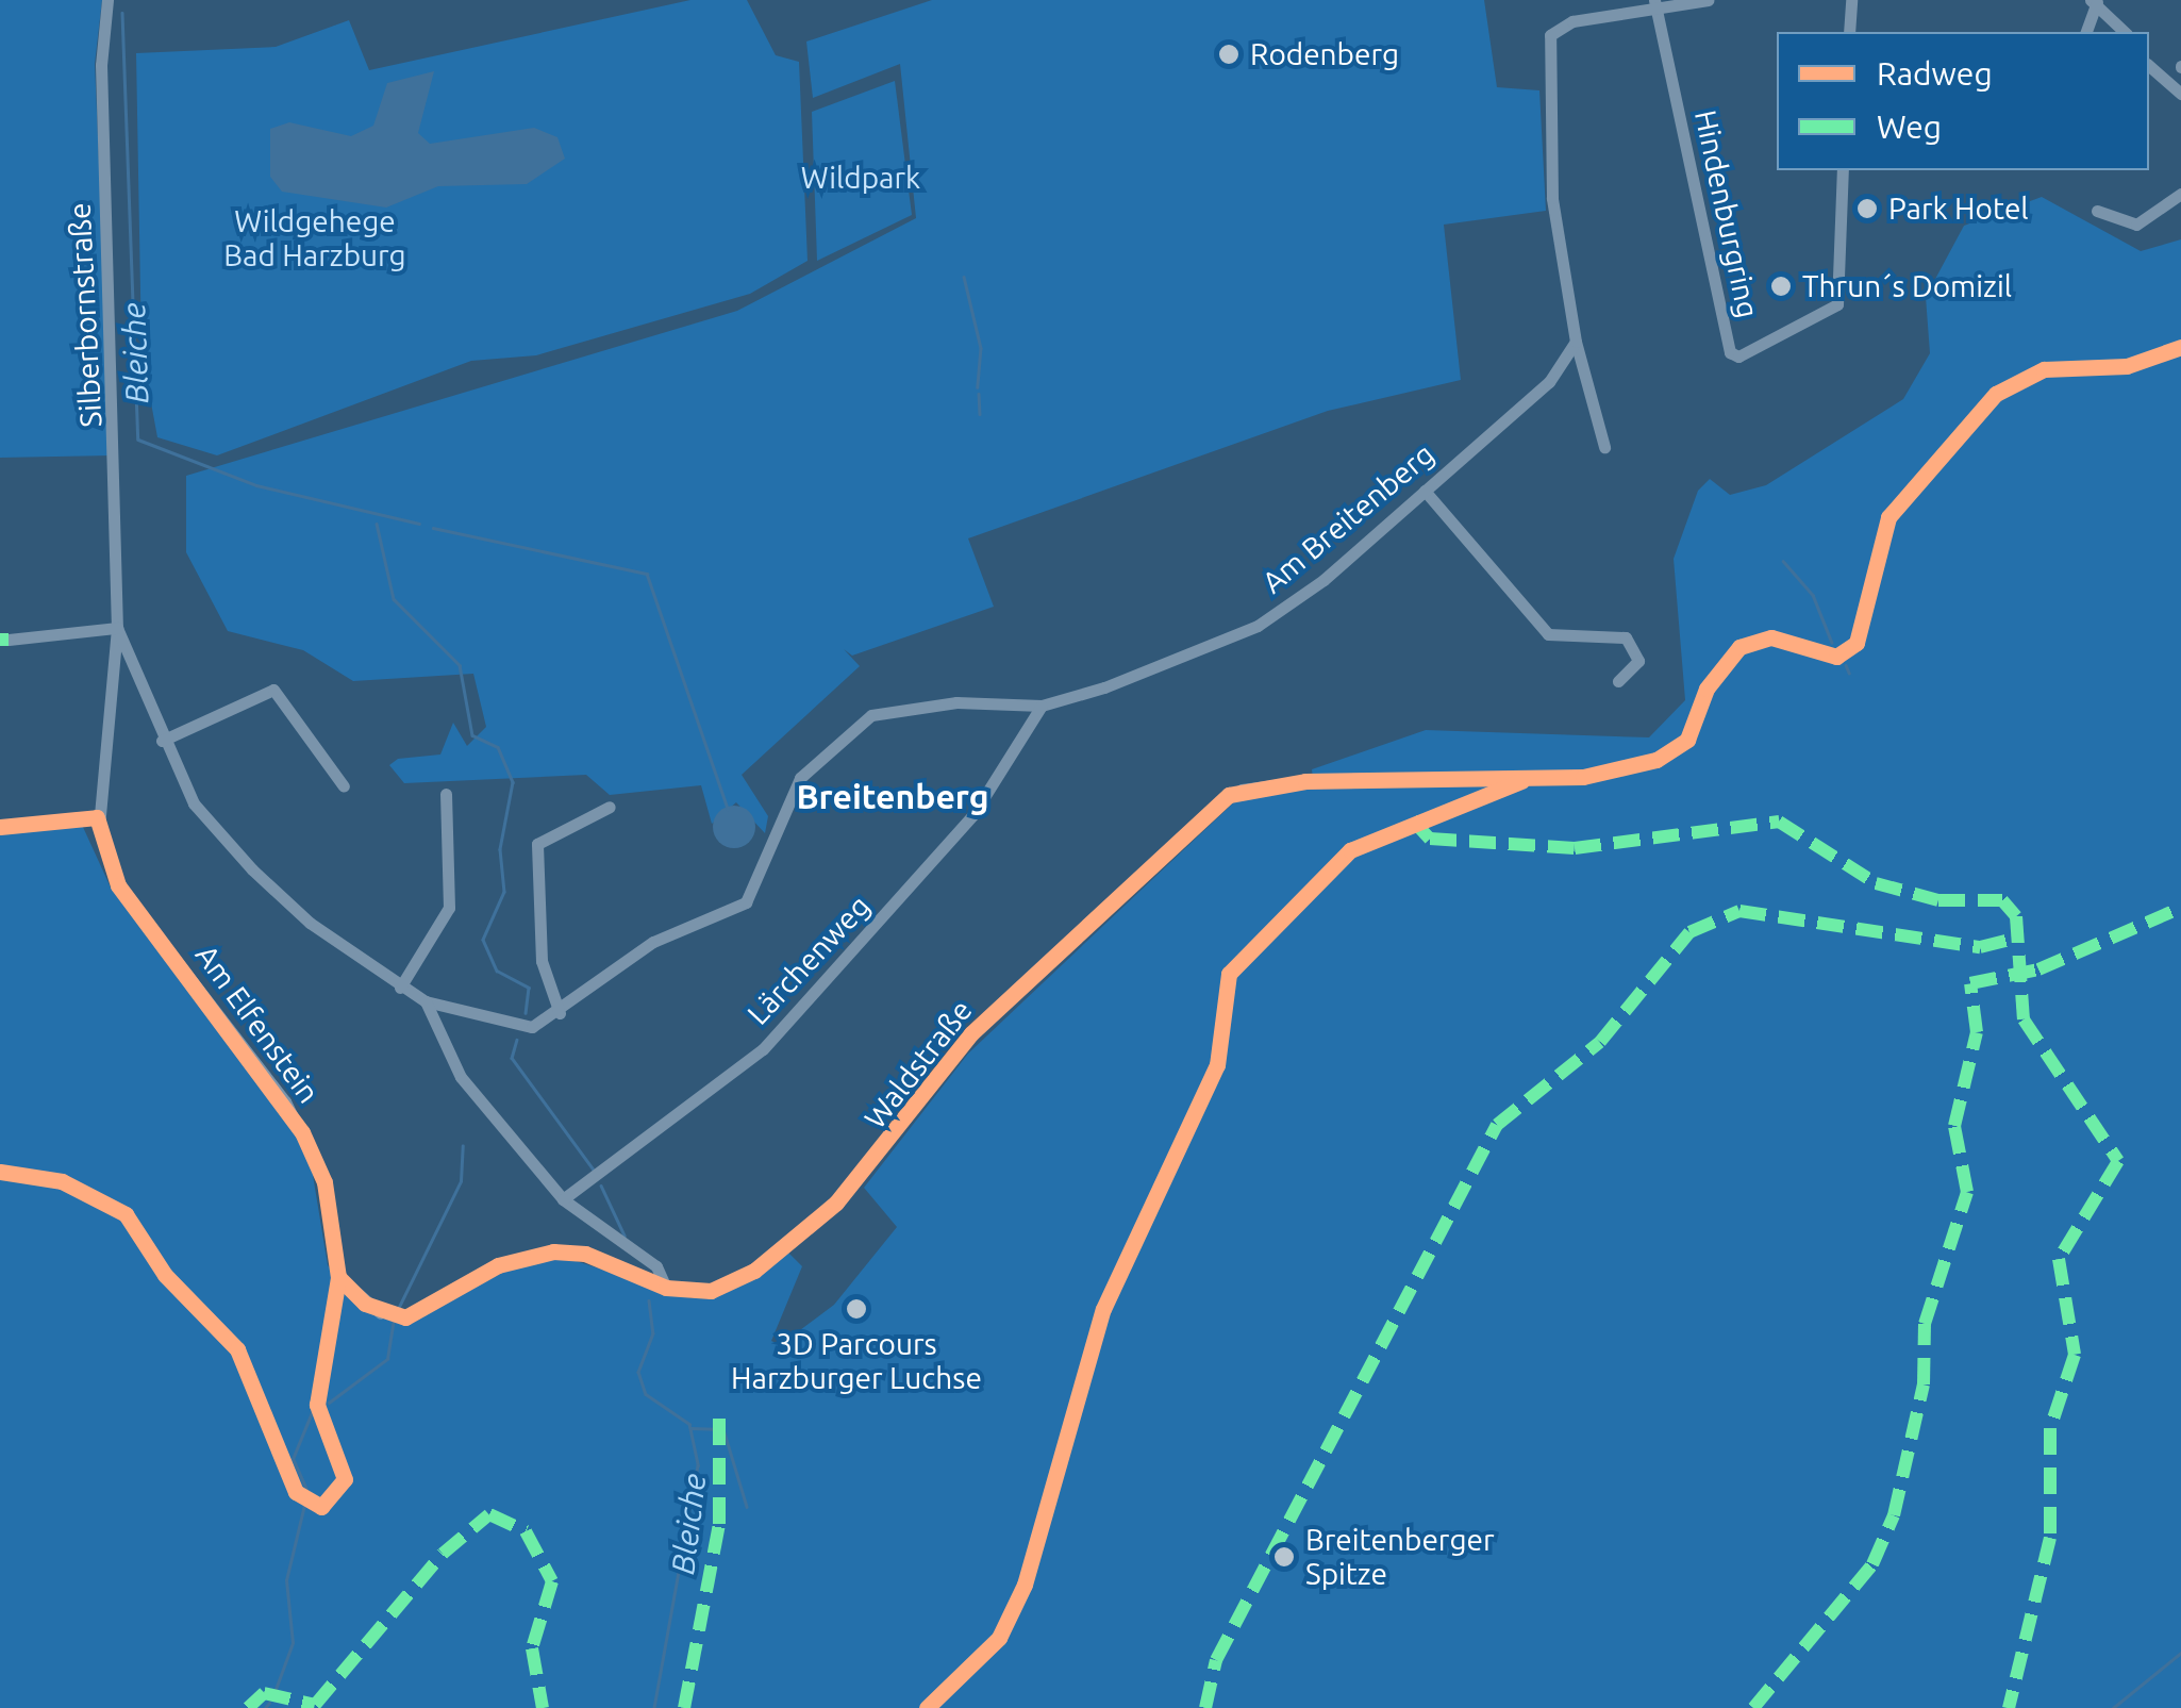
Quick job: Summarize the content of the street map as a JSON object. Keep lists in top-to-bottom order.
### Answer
{
  "streets": {
    "street": [
      "Hindenburgring",
      "Silberbornstraße",
      "Am Breitenberg",
      "Lärchenweg",
      "Am Elfenstein",
      "Waldstraße"
    ]
  },
  "crossings": [
    ["Silberbornstraße", "Am Breitenberg"],
    ["Silberbornstraße", "Am Elfenstein"],
    ["Am Breitenberg", "Lärchenweg"],
    ["Am Breitenberg", "Am Elfenstein"],
    ["Lärchenweg", "Waldstraße"]
  ],
  "districts": ["Breitenberg"],
  "water": ["Bleiche"],
  "parks": ["Wildpark", "Wildgehege Bad Harzburg"],
  "places": [
    "Rodenberg",
    "Park Hotel",
    "Thrun´s Domizil",
    "3D Parcours Harzburger Luchse",
    "Breitenberger Spitze"
  ],
  "legend": ["Radweg", "Weg"]
}
